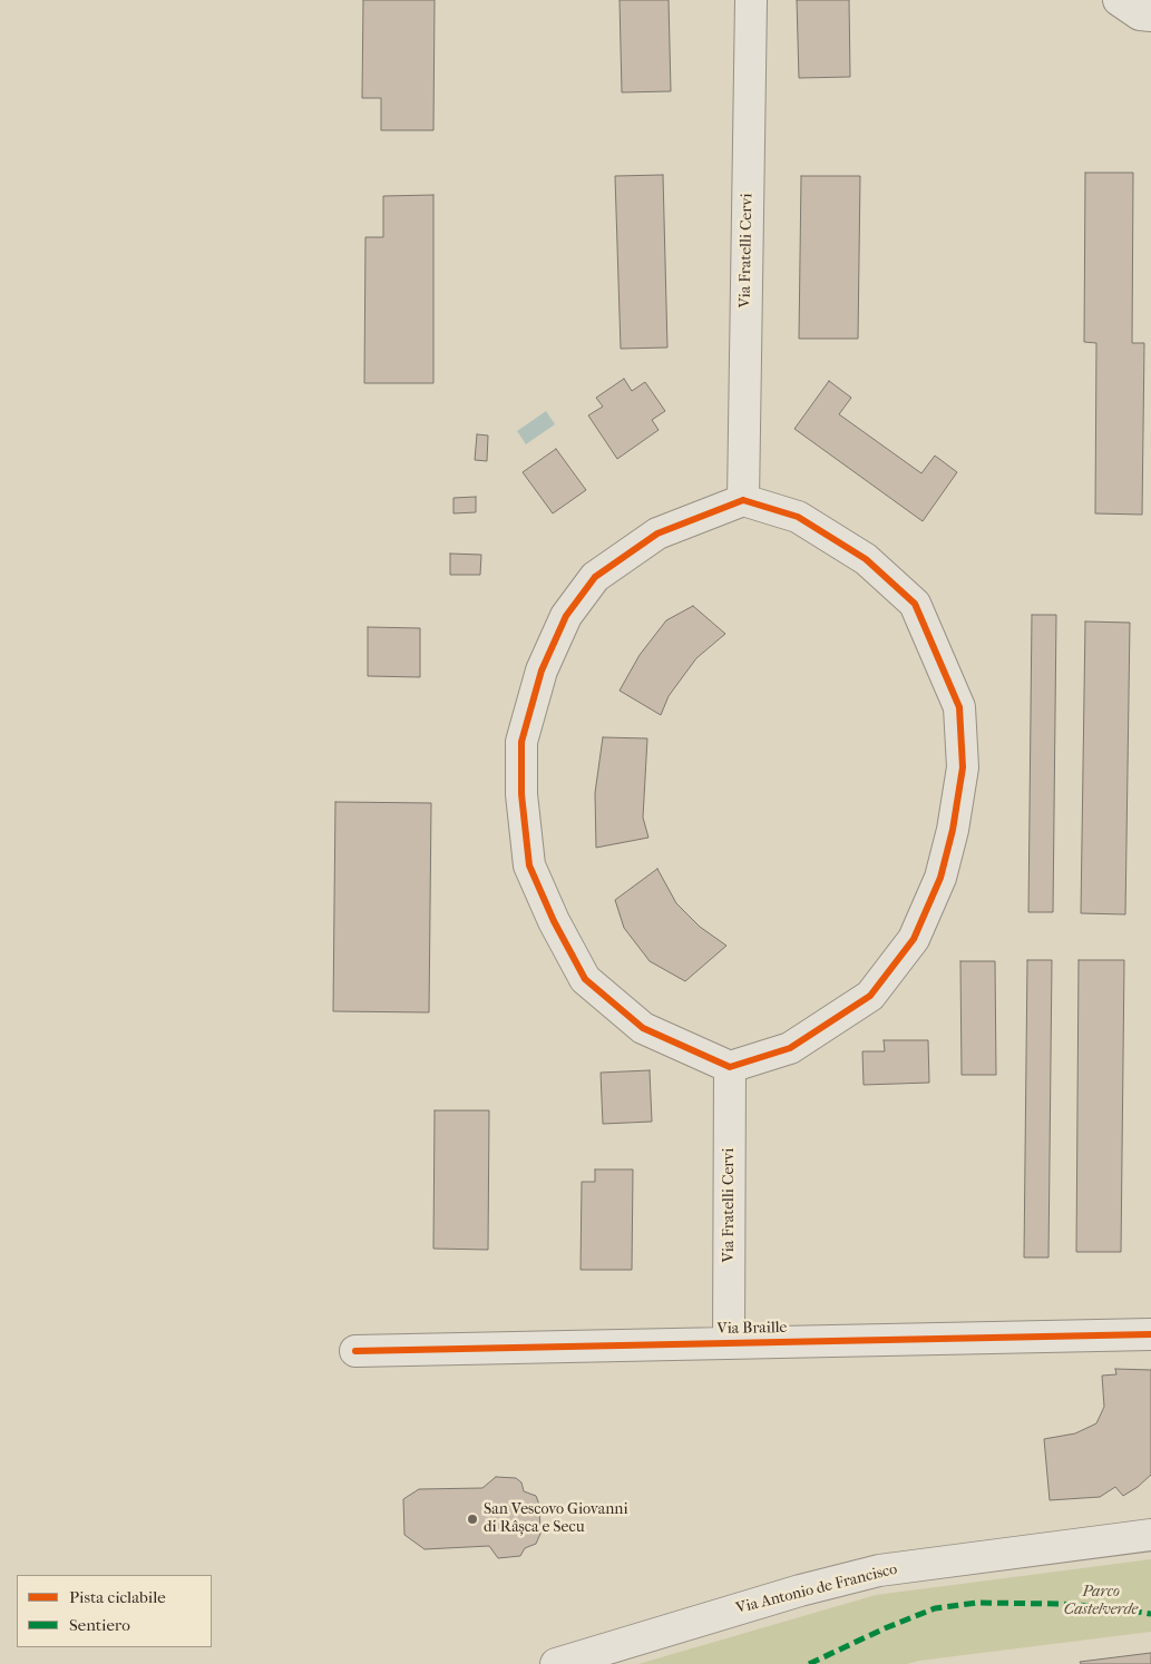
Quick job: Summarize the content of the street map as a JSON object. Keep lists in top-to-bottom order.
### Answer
{
  "streets": {
    "street": ["Via Fratelli Cervi", "Via Braille", "Via Antonio de Francisco"]
  },
  "crossings": [
    ["Via Fratelli Cervi", "Via Braille"]
  ],
  "parks": ["Parco Castelverde"],
  "places": ["San Vescovo Giovanni di Râșca e Secu"],
  "legend": ["Pista ciclabile", "Sentiero"]
}
